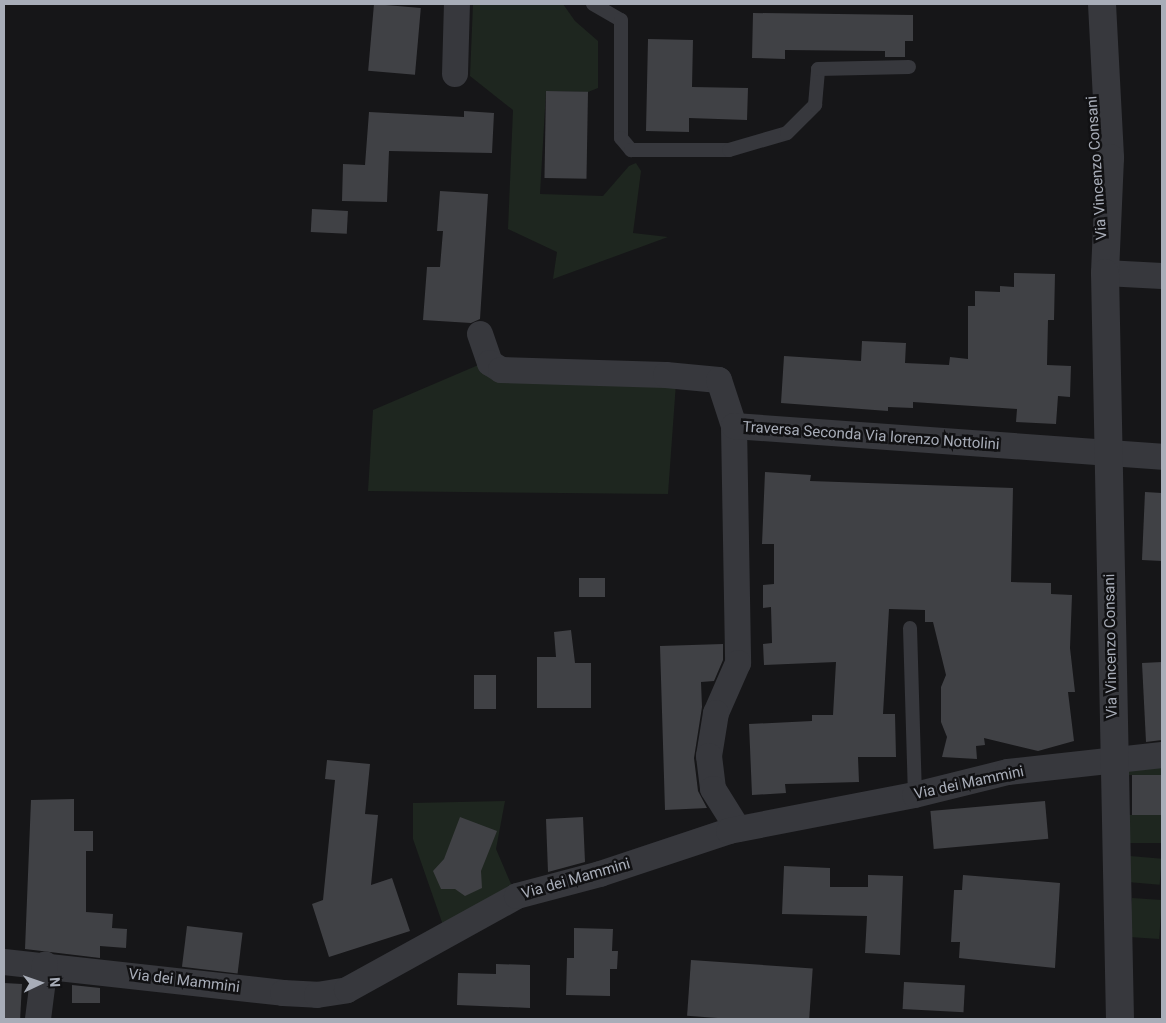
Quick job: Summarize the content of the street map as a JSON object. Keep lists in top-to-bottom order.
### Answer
{
  "streets": {
    "street": ["Via Vincenzo Consani", "Traversa Seconda Via lorenzo Nottolini", "Via dei Mammini"]
  },
  "crossings": [
    ["Via Vincenzo Consani", "Traversa Seconda Via lorenzo Nottolini"],
    ["Via Vincenzo Consani", "Via dei Mammini"]
  ],
  "north": "right"
}
